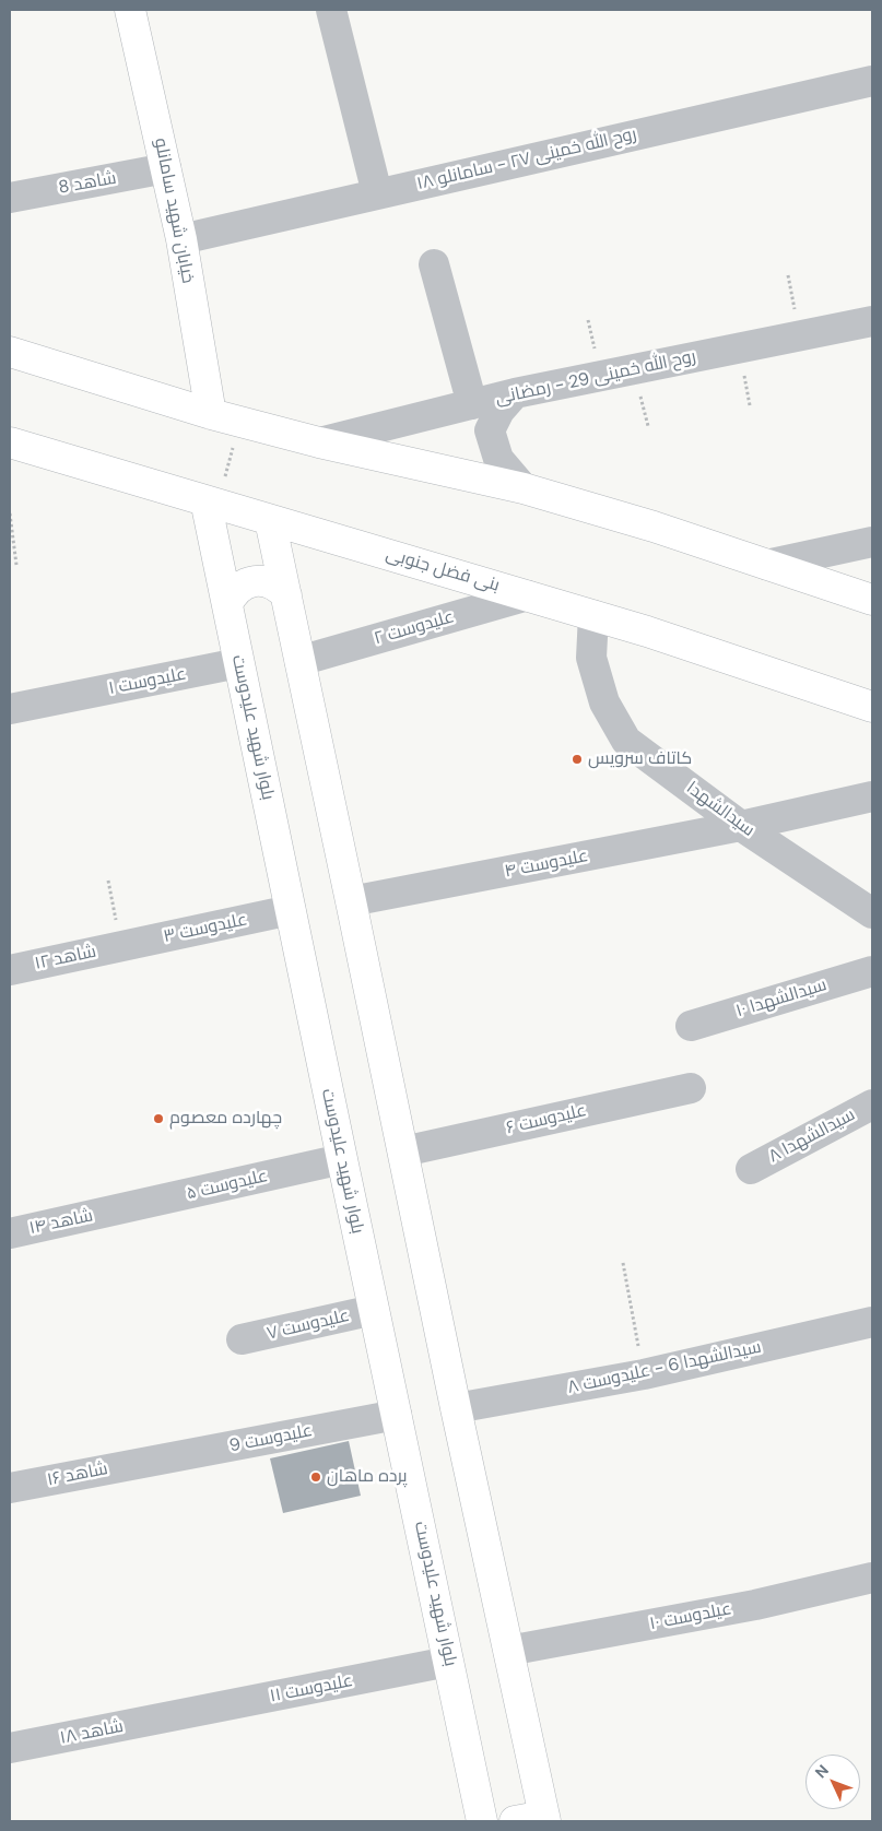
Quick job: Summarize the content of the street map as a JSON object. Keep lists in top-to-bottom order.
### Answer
{
  "streets": {
    "main road": ["خیابان شهید سامانلو", "بنی فضل جنوبی", "بلوار شهید علیدوست"],
    "street": [
      "روح الله خمینی ۲۷ - سامانلو ۱۸",
      "شاهد 8",
      "روح الله خمینی 29 - رمضانی",
      "علیدوست ۲",
      "علیدوست ۱",
      "سیدالشهدا",
      "علیدوست ۴",
      "علیدوست ۳",
      "شاهد ۱۲",
      "سیدالشهدا ۱۰",
      "علیدوست ۶",
      "سیدالشهدا ۸",
      "علیدوست ۵",
      "شاهد ۱۴",
      "علیدوست ۷",
      "سیدالشهدا 6 - علیدوست ۸",
      "علیدوست 9",
      "شاهد ۱۶",
      "عیلدوست ۱۰",
      "علیدوست ۱۱",
      "شاهد ۱۸"
    ]
  },
  "crossings": [
    ["روح الله خمینی ۲۷ - سامانلو ۱۸", "خیابان شهید سامانلو"],
    ["شاهد 8", "خیابان شهید سامانلو"],
    ["بنی فضل جنوبی", "علیدوست ۲"],
    ["بنی فضل جنوبی", "بلوار شهید علیدوست"],
    ["بنی فضل جنوبی", "سیدالشهدا"],
    ["علیدوست ۱", "بلوار شهید علیدوست"],
    ["بلوار شهید علیدوست", "علیدوست ۳"],
    ["بلوار شهید علیدوست", "علیدوست ۵"],
    ["بلوار شهید علیدوست", "علیدوست ۷"],
    ["بلوار شهید علیدوست", "علیدوست 9"],
    ["بلوار شهید علیدوست", "علیدوست ۱۱"],
    ["سیدالشهدا", "علیدوست ۴"],
    ["علیدوست ۳", "شاهد ۱۲"],
    ["علیدوست ۵", "شاهد ۱۴"],
    ["علیدوست 9", "شاهد ۱۶"],
    ["علیدوست ۱۱", "شاهد ۱۸"]
  ],
  "places": ["کاتاف سرویس", "چهارده معصوم", "پرده ماهان"],
  "north": "top left"
}
